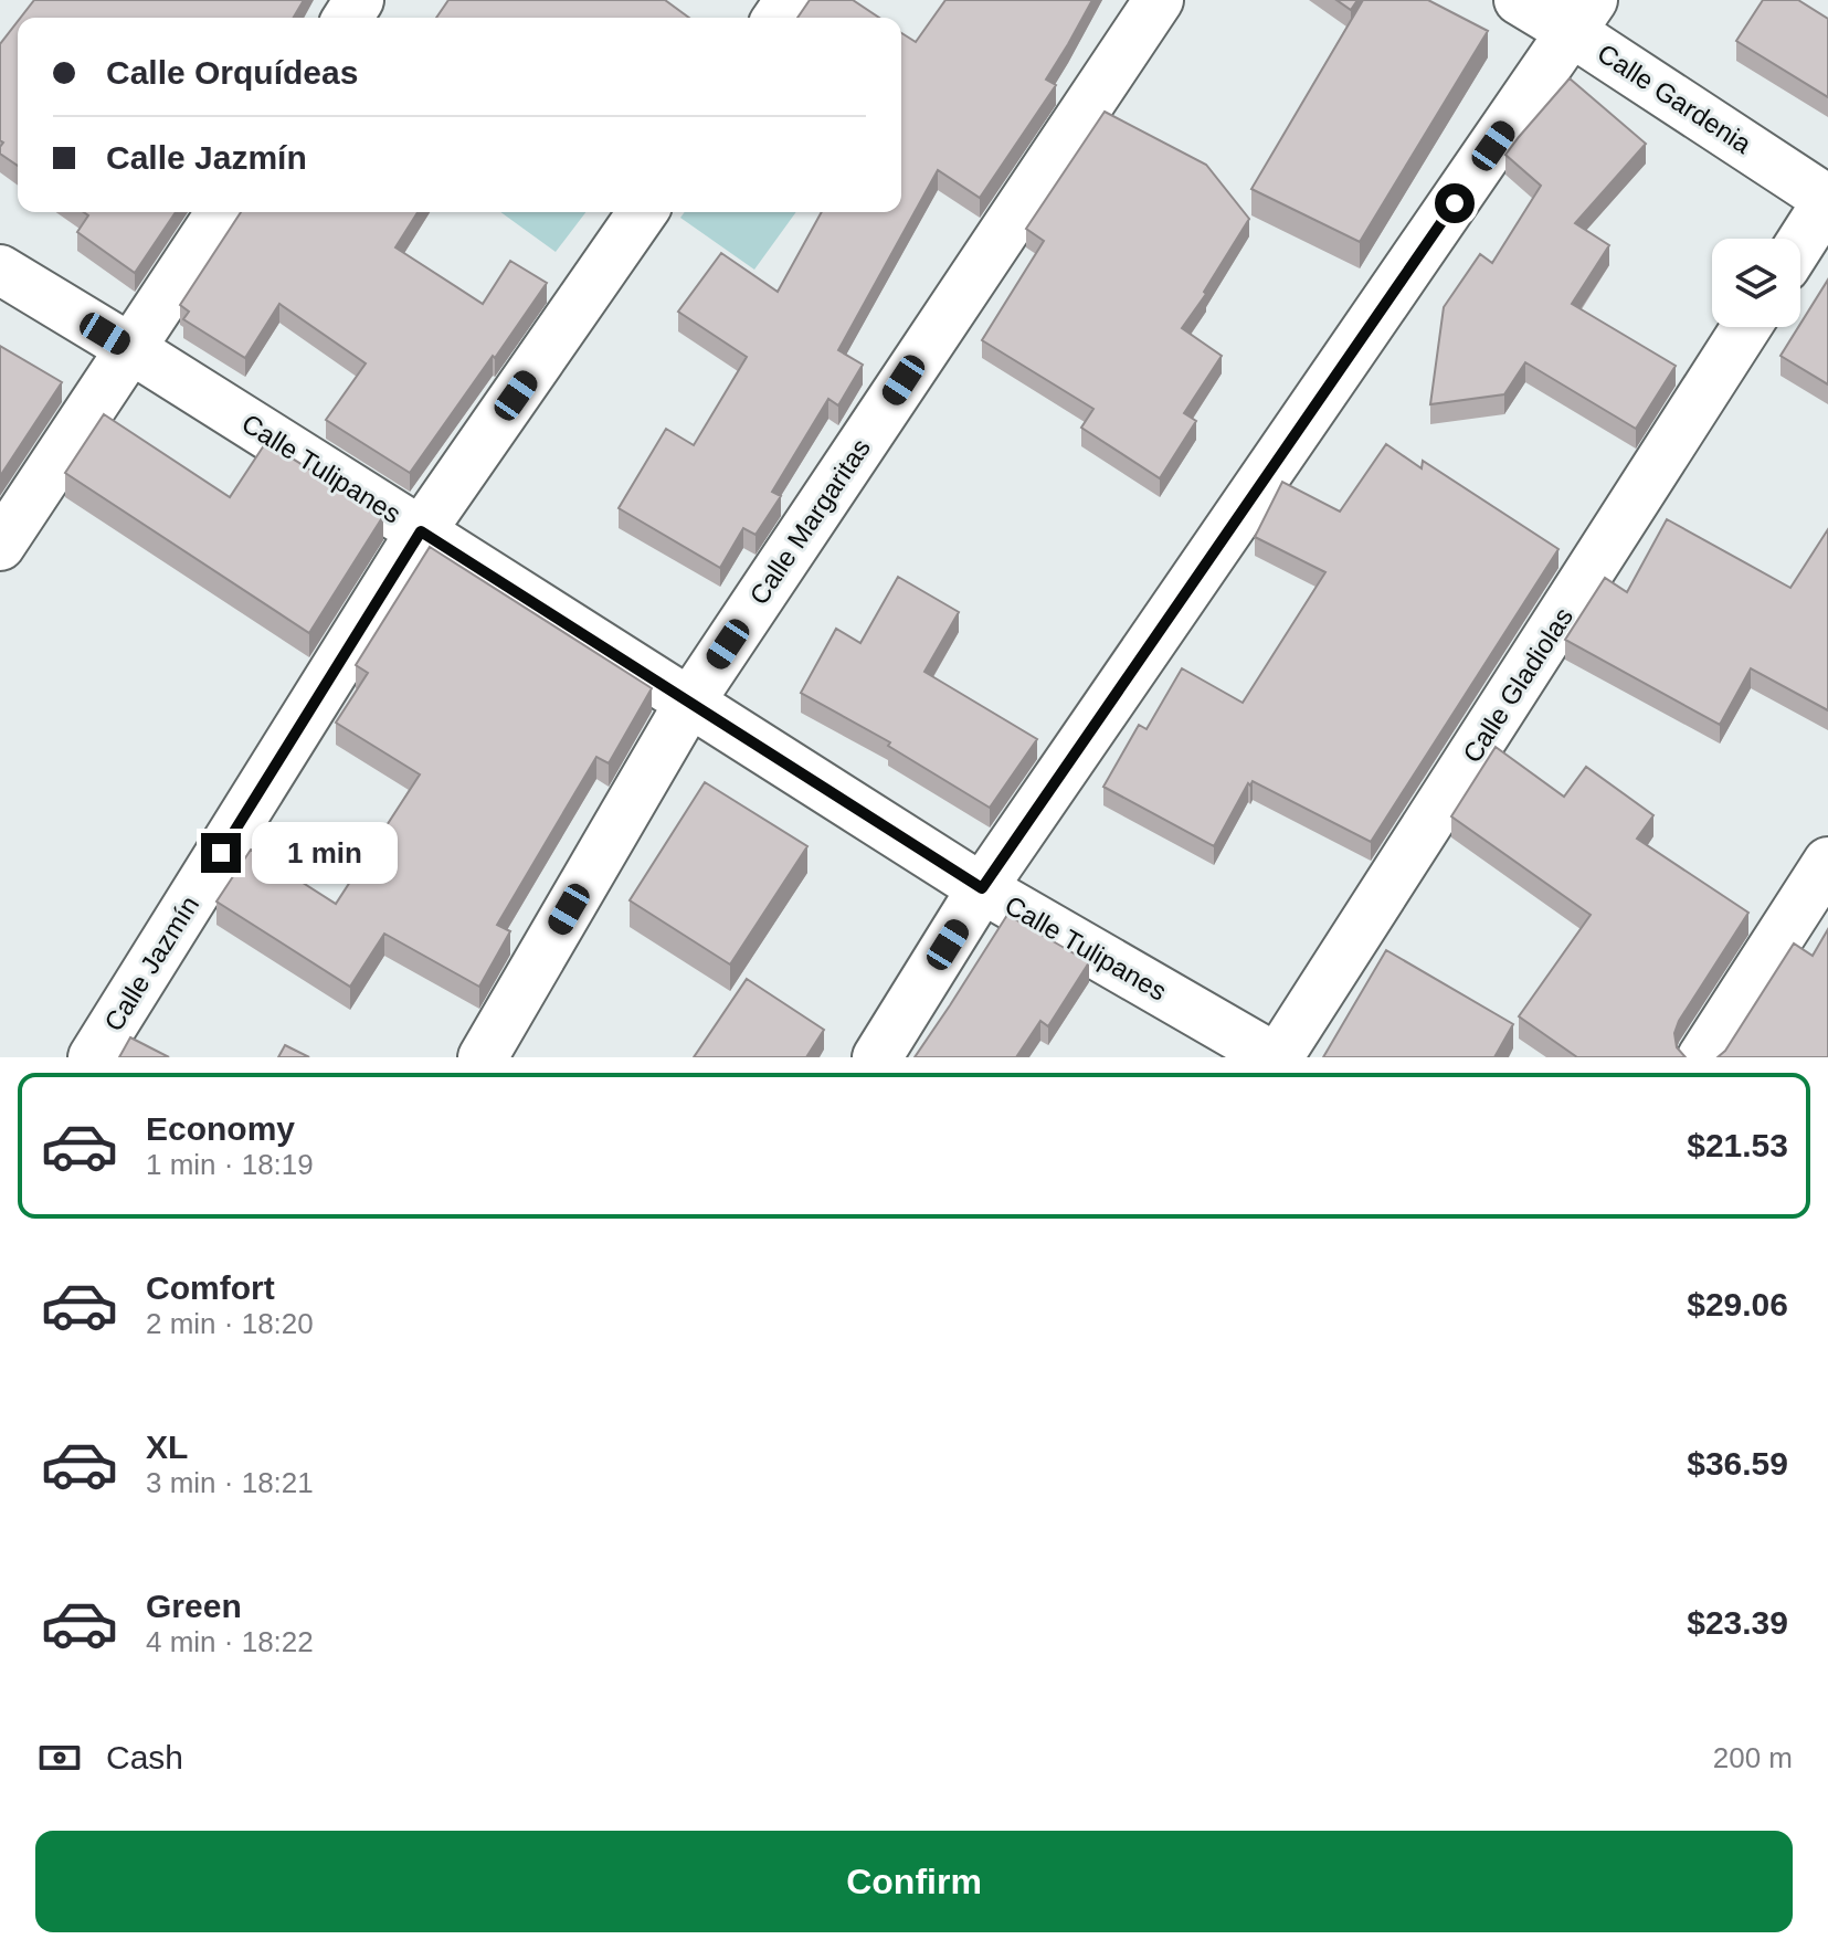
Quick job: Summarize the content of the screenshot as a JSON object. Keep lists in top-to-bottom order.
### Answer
{
  "streets": {
    "street": [
      "Calle Gardenia",
      "Calle Tulipanes",
      "Calle Margaritas",
      "Calle Gladiolas",
      "Calle Jazmín"
    ]
  },
  "crossings": [
    ["Calle Tulipanes", "Calle Margaritas"],
    ["Calle Tulipanes", "Calle Gladiolas"],
    ["Calle Tulipanes", "Calle Jazmín"]
  ],
  "page": {
    "banner": ["Calle Orquídeas", "Calle Jazmín"],
    "bubble": "1 min",
    "list": [
      {
        "name": "Economy",
        "note": "1 min · 18:19",
        "value": "$21.53"
      },
      {
        "name": "Comfort",
        "note": "2 min · 18:20",
        "value": "$29.06"
      },
      {
        "name": "XL",
        "note": "3 min · 18:21",
        "value": "$36.59"
      },
      {
        "name": "Green",
        "note": "4 min · 18:22",
        "value": "$23.39"
      }
    ],
    "pay": ["Cash", "200 m"],
    "buttons": "Confirm"
  }
}
